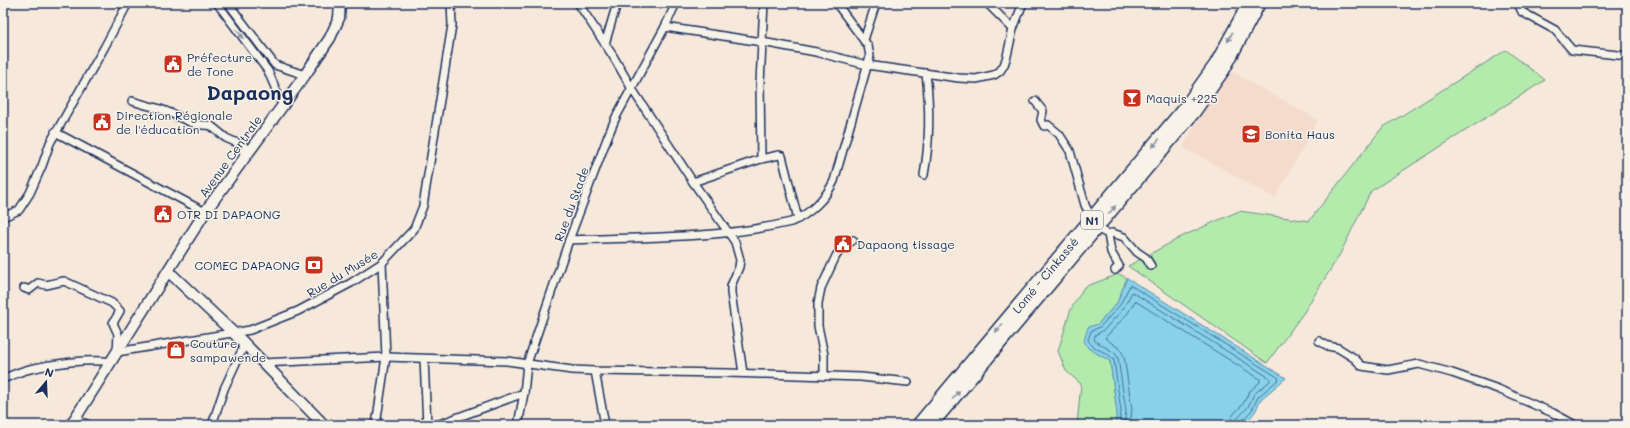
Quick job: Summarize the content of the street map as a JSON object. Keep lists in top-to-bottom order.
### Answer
{
  "streets": {
    "highway": ["N1", "Lomé - Cinkassé"],
    "main road": ["Avenue Centrale"],
    "street": ["Rue du Stade", "Rue du Musée"]
  },
  "crossings": [
    ["Avenue Centrale", "Rue du Musée"]
  ],
  "districts": ["Dapaong"],
  "places": {
    "public building": [
      "Préfecture de Tone",
      "Direction Régionale de l'éducation",
      "OTR DI DAPAONG",
      "Dapaong tissage"
    ],
    "bar": ["Maquis +225"],
    "school or university": ["Bonita Haus"],
    "bank": ["COMEC DAPAONG"],
    "shop": ["Couture sampawende"]
  },
  "north": "top"
}
